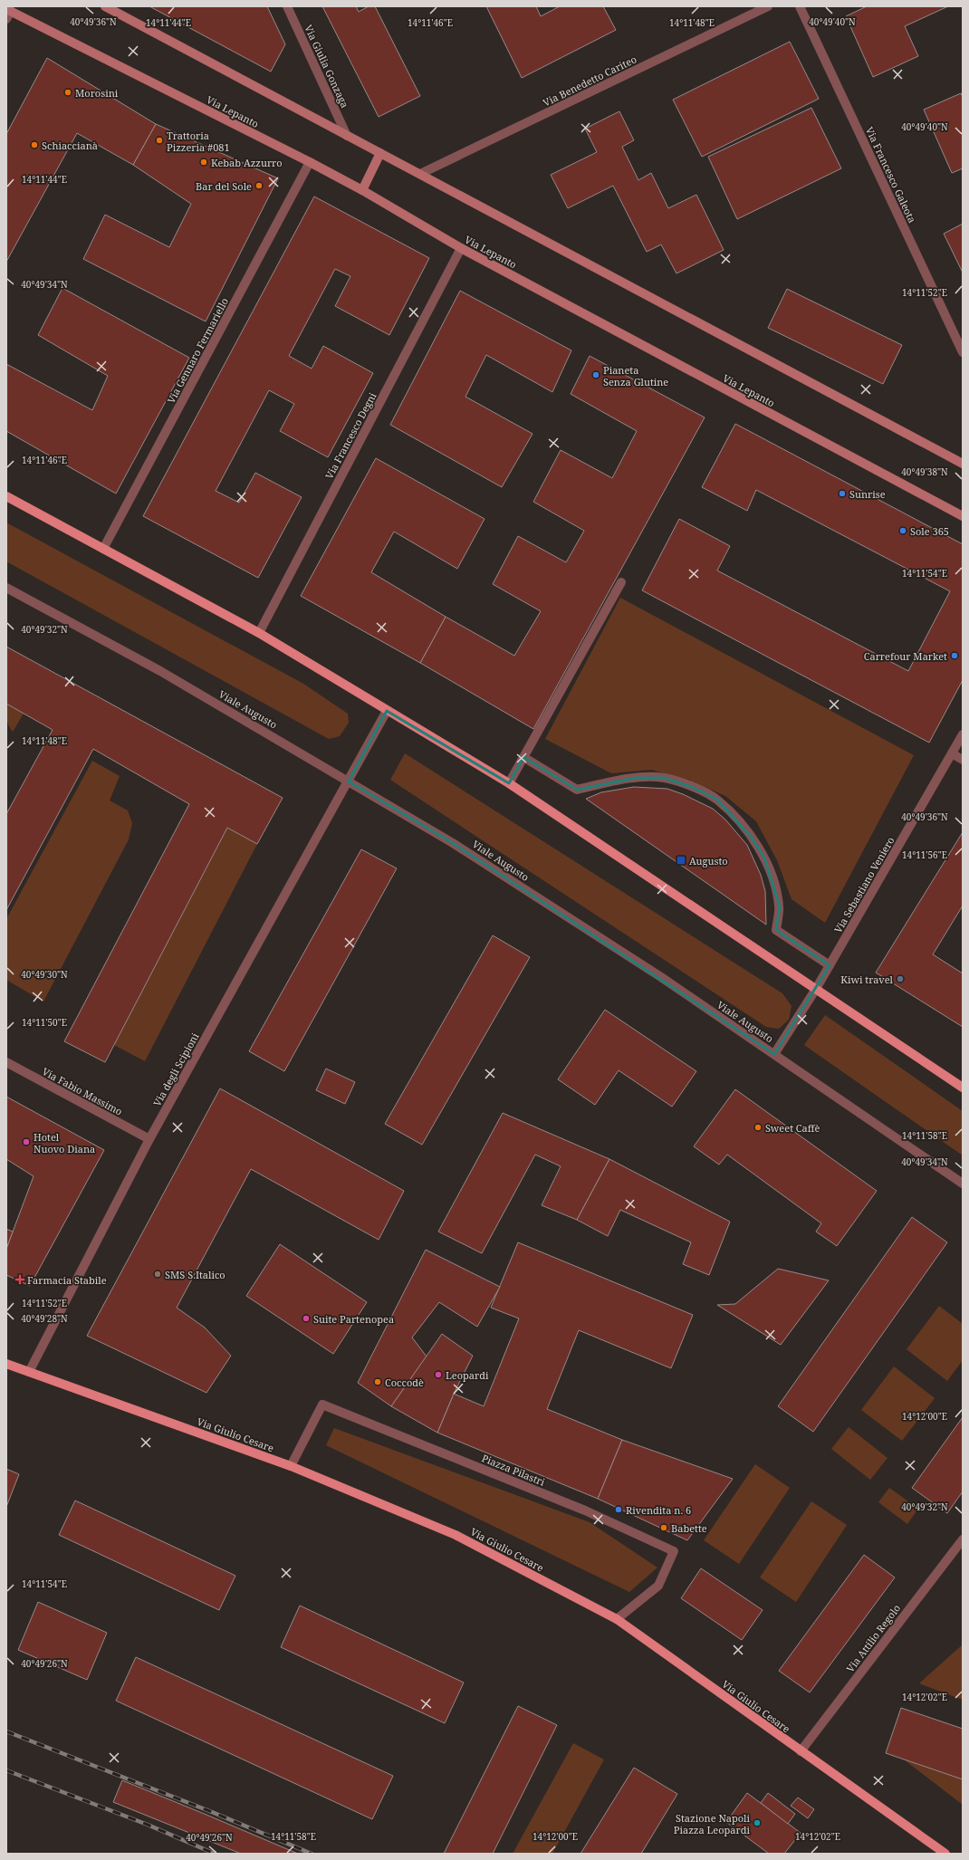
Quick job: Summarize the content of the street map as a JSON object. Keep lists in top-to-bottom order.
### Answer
{
  "streets": {
    "main road": ["Via Giulio Cesare"],
    "street": [
      "Via Giulia Gonzaga",
      "Via Benedetto Cariteo",
      "Via Lepanto",
      "Via Francesco Galeota",
      "Via Gennaro Fermariello",
      "Via Francesco Degni",
      "Viale Augusto",
      "Via Sebastiano Veniero",
      "Via degli Scipioni",
      "Via Fabio Massimo",
      "Piazza Pilastri",
      "Via Attilio Regolo"
    ]
  },
  "crossings": [
    ["Via Lepanto", "Via Gennaro Fermariello"],
    ["Via Lepanto", "Via Francesco Degni"],
    ["Viale Augusto", "Via Sebastiano Veniero"],
    ["Viale Augusto", "Via degli Scipioni"],
    ["Via degli Scipioni", "Via Fabio Massimo"],
    ["Via degli Scipioni", "Via Giulio Cesare"],
    ["Via Giulio Cesare", "Piazza Pilastri"],
    ["Via Giulio Cesare", "Via Attilio Regolo"]
  ],
  "places": {
    "other": [
      "Morosini",
      "Trattoria Pizzeria #081",
      "Schiaccianà",
      "Kebab Azzurro",
      "Bar del Sole",
      "Pianeta Senza Glutine",
      "Sunrise",
      "Sole 365",
      "Carrefour Market",
      "Kiwi travel",
      "Sweet Caffè",
      "Hotel Nuovo Diana",
      "SMS S.Italico",
      "Suite Partenopea",
      "Leopardi",
      "Coccodè",
      "Rivendita n. 6",
      "Babette",
      "Stazione Napoli Piazza Leopardi"
    ],
    "transit": ["Augusto"],
    "health": ["Farmacia Stabile"]
  },
  "coordinates": [
    "40°49'36\"N",
    "40°49'40\"N",
    "14°11'44\"E",
    "14°11'46\"E",
    "14°11'48\"E",
    "40°49'34\"N",
    "14°11'52\"E",
    "40°49'38\"N",
    "14°11'54\"E",
    "40°49'32\"N",
    "14°11'56\"E",
    "40°49'30\"N",
    "14°11'50\"E",
    "14°11'58\"E",
    "40°49'28\"N",
    "14°12'00\"E",
    "40°49'26\"N",
    "14°12'02\"E"
  ]
}
